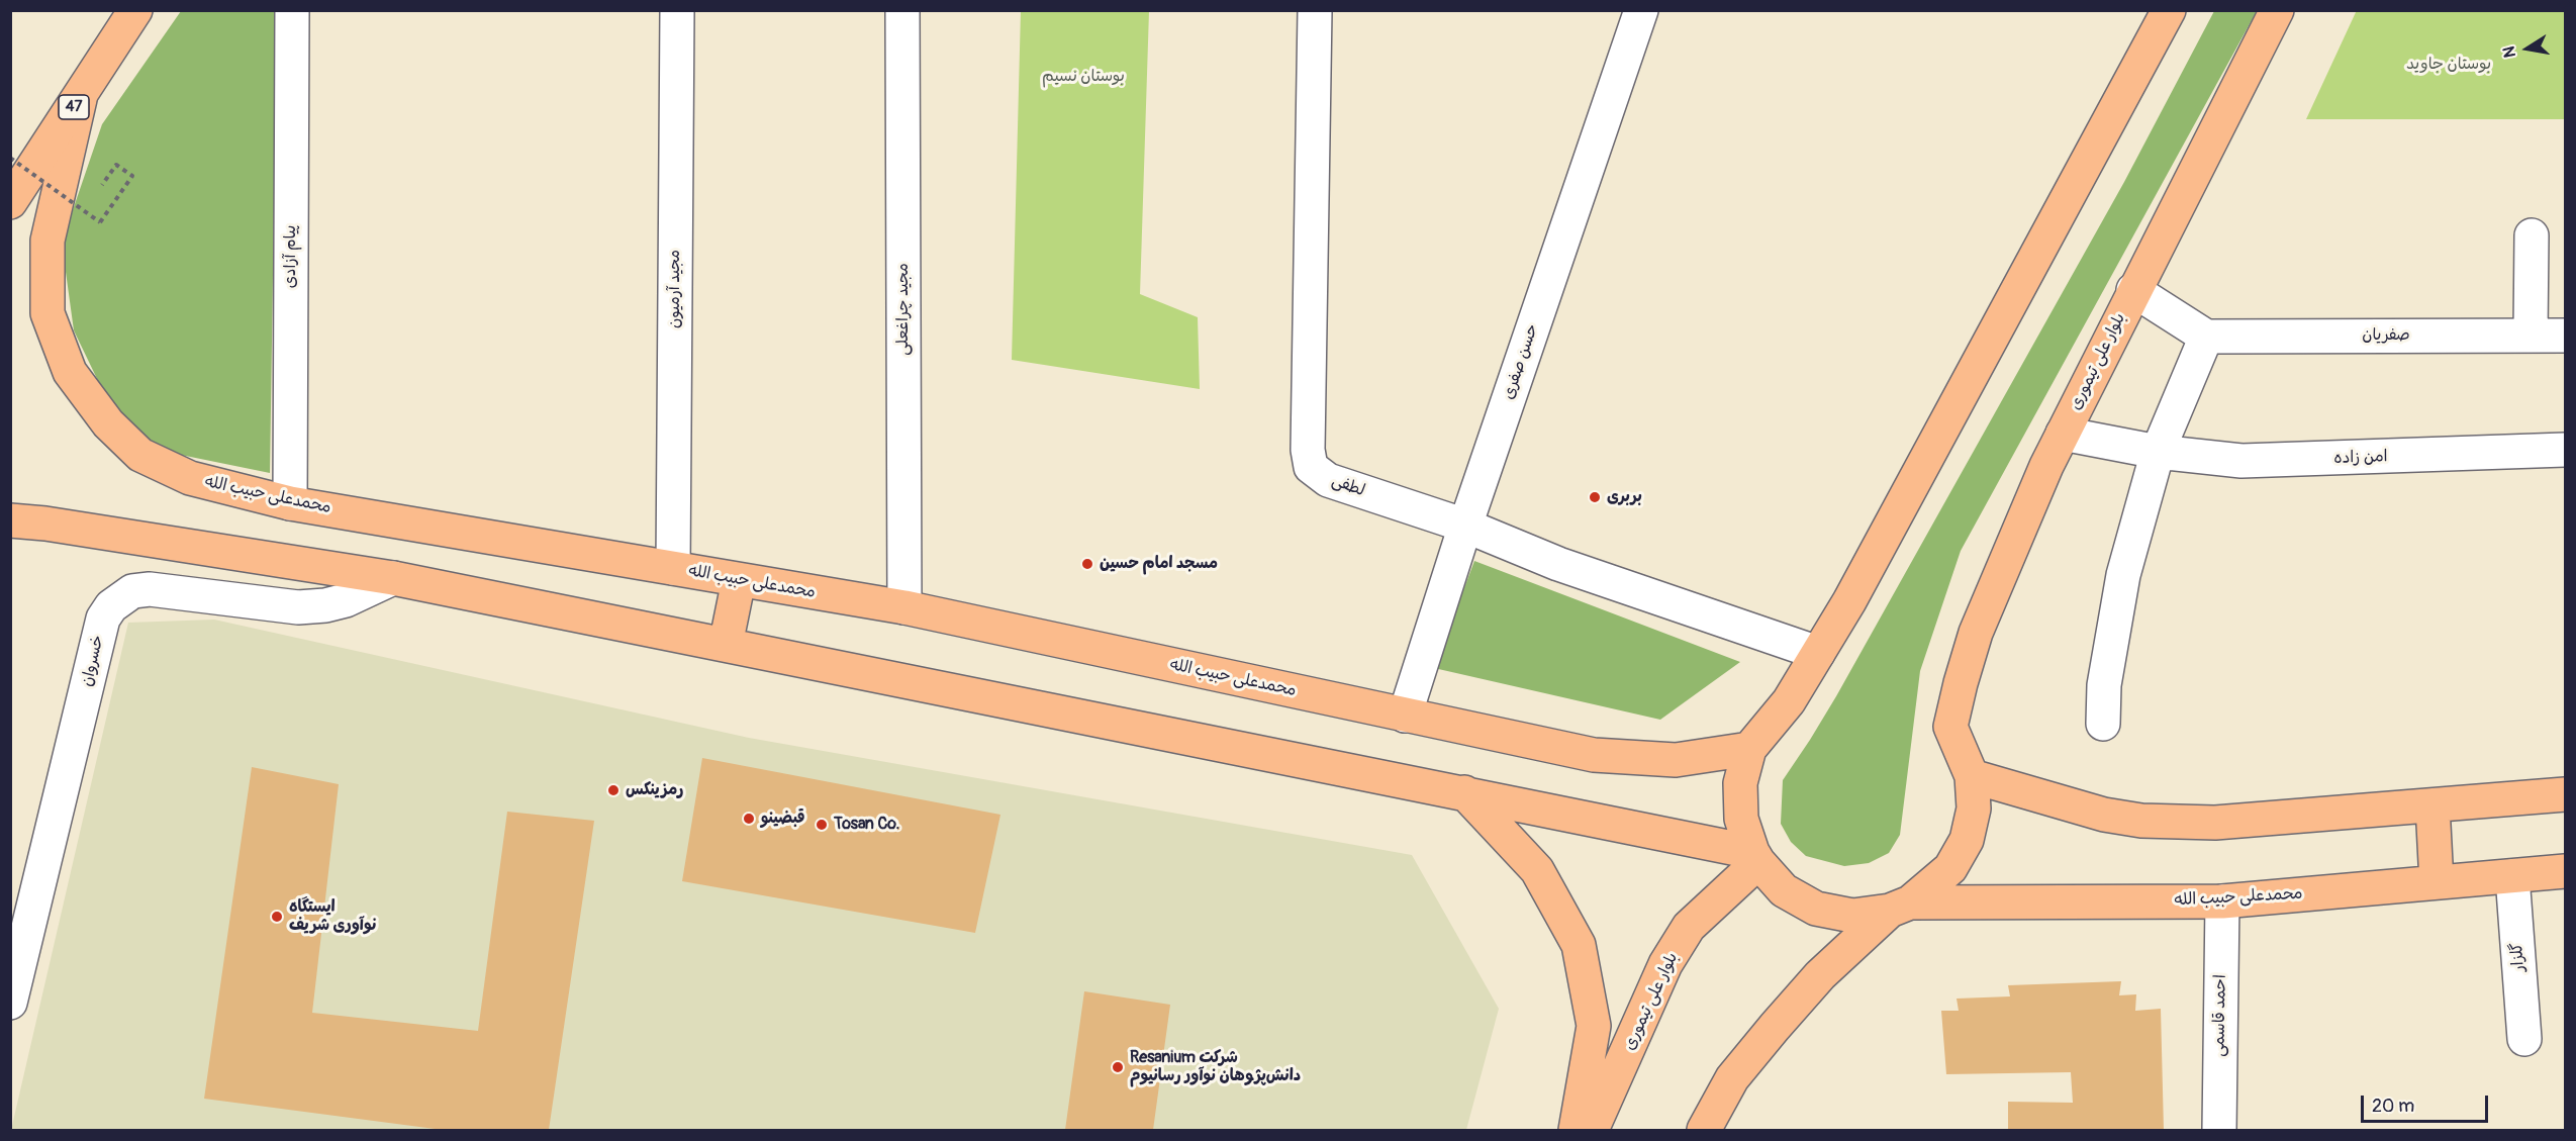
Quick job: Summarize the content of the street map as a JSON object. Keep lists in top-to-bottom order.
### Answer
{
  "streets": {
    "main road": ["47", "بلوار علی تیموری", "محمدعلی حبیب الله"],
    "street": [
      "پیام آزادی",
      "مجید آرمیون",
      "مجید چراغعلی",
      "صفریان",
      "حسن صفری",
      "امن زاده",
      "لطفی",
      "خسروان",
      "گلزار",
      "احمد قاسمی"
    ]
  },
  "crossings": [
    ["47", "محمدعلی حبیب الله"],
    ["پیام آزادی", "محمدعلی حبیب الله"],
    ["مجید آرمیون", "محمدعلی حبیب الله"],
    ["مجید چراغعلی", "محمدعلی حبیب الله"],
    ["حسن صفری", "لطفی"],
    ["حسن صفری", "محمدعلی حبیب الله"],
    ["بلوار علی تیموری", "امن زاده"],
    ["بلوار علی تیموری", "محمدعلی حبیب الله"],
    ["محمدعلی حبیب الله", "گلزار"],
    ["محمدعلی حبیب الله", "احمد قاسمی"]
  ],
  "parks": ["بوستان جاوید", "بوستان نسیم"],
  "places": [
    "بربری",
    "مسجد امام حسین",
    "رمزینکس",
    "قبضینو",
    "Tosan Co.",
    "ایستگاه نوآوری شریف",
    "Resanium شرکت دانش‌پژوهان نوآور رسانیوم"
  ],
  "scale_bar": "20 m",
  "north": "left"
}
